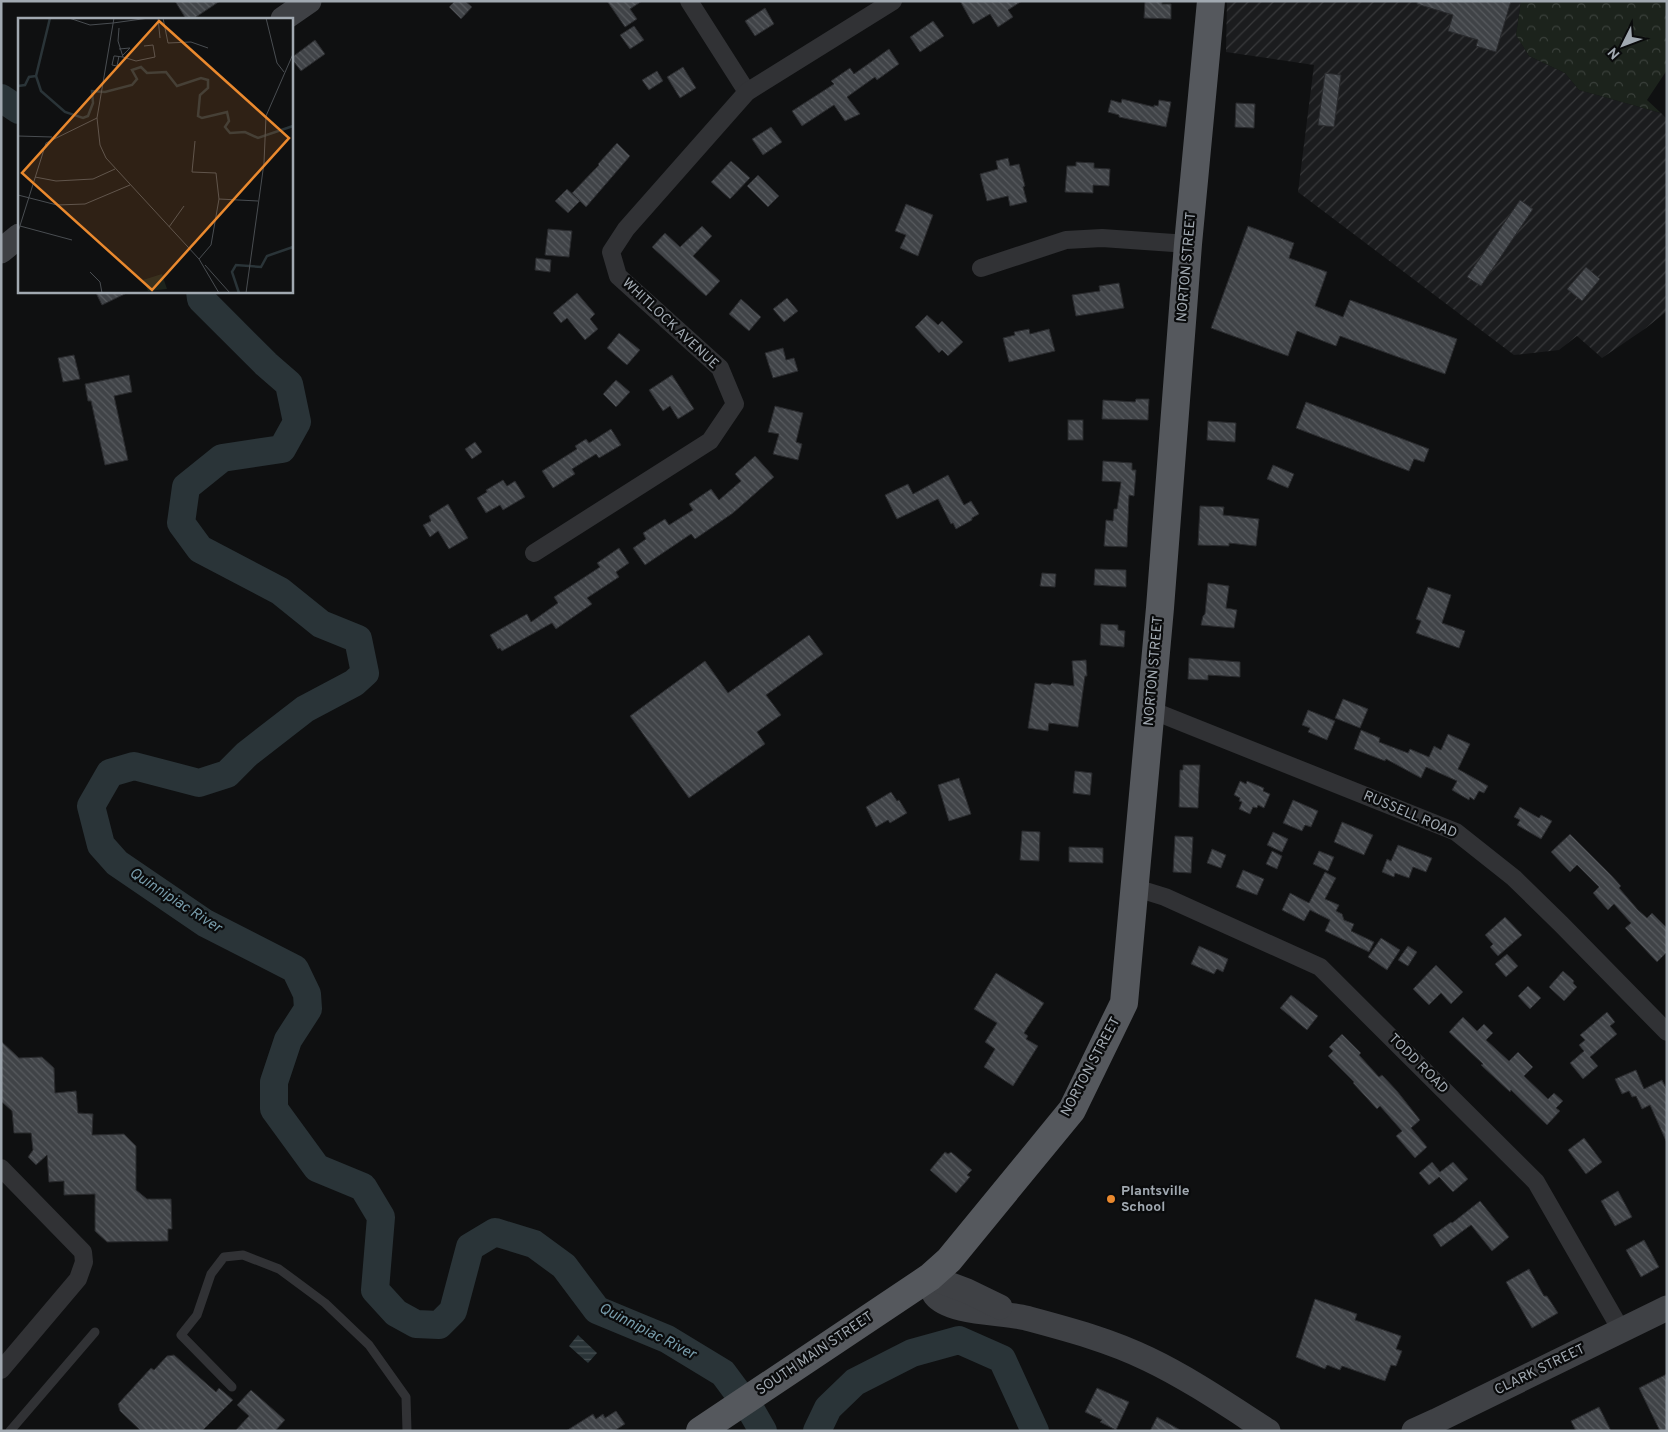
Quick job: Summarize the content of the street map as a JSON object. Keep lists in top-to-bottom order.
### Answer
{
  "streets": {
    "highway": ["NORTON STREET", "SOUTH MAIN STREET"],
    "main road": ["CLARK STREET"],
    "street": ["WHITLOCK AVENUE", "RUSSELL ROAD", "TODD ROAD"]
  },
  "crossings": [
    ["NORTON STREET", "RUSSELL ROAD"],
    ["NORTON STREET", "TODD ROAD"],
    ["NORTON STREET", "SOUTH MAIN STREET"],
    ["TODD ROAD", "CLARK STREET"]
  ],
  "water": ["Quinnipiac River"],
  "places": ["Plantsville School"],
  "north": "bottom left"
}
